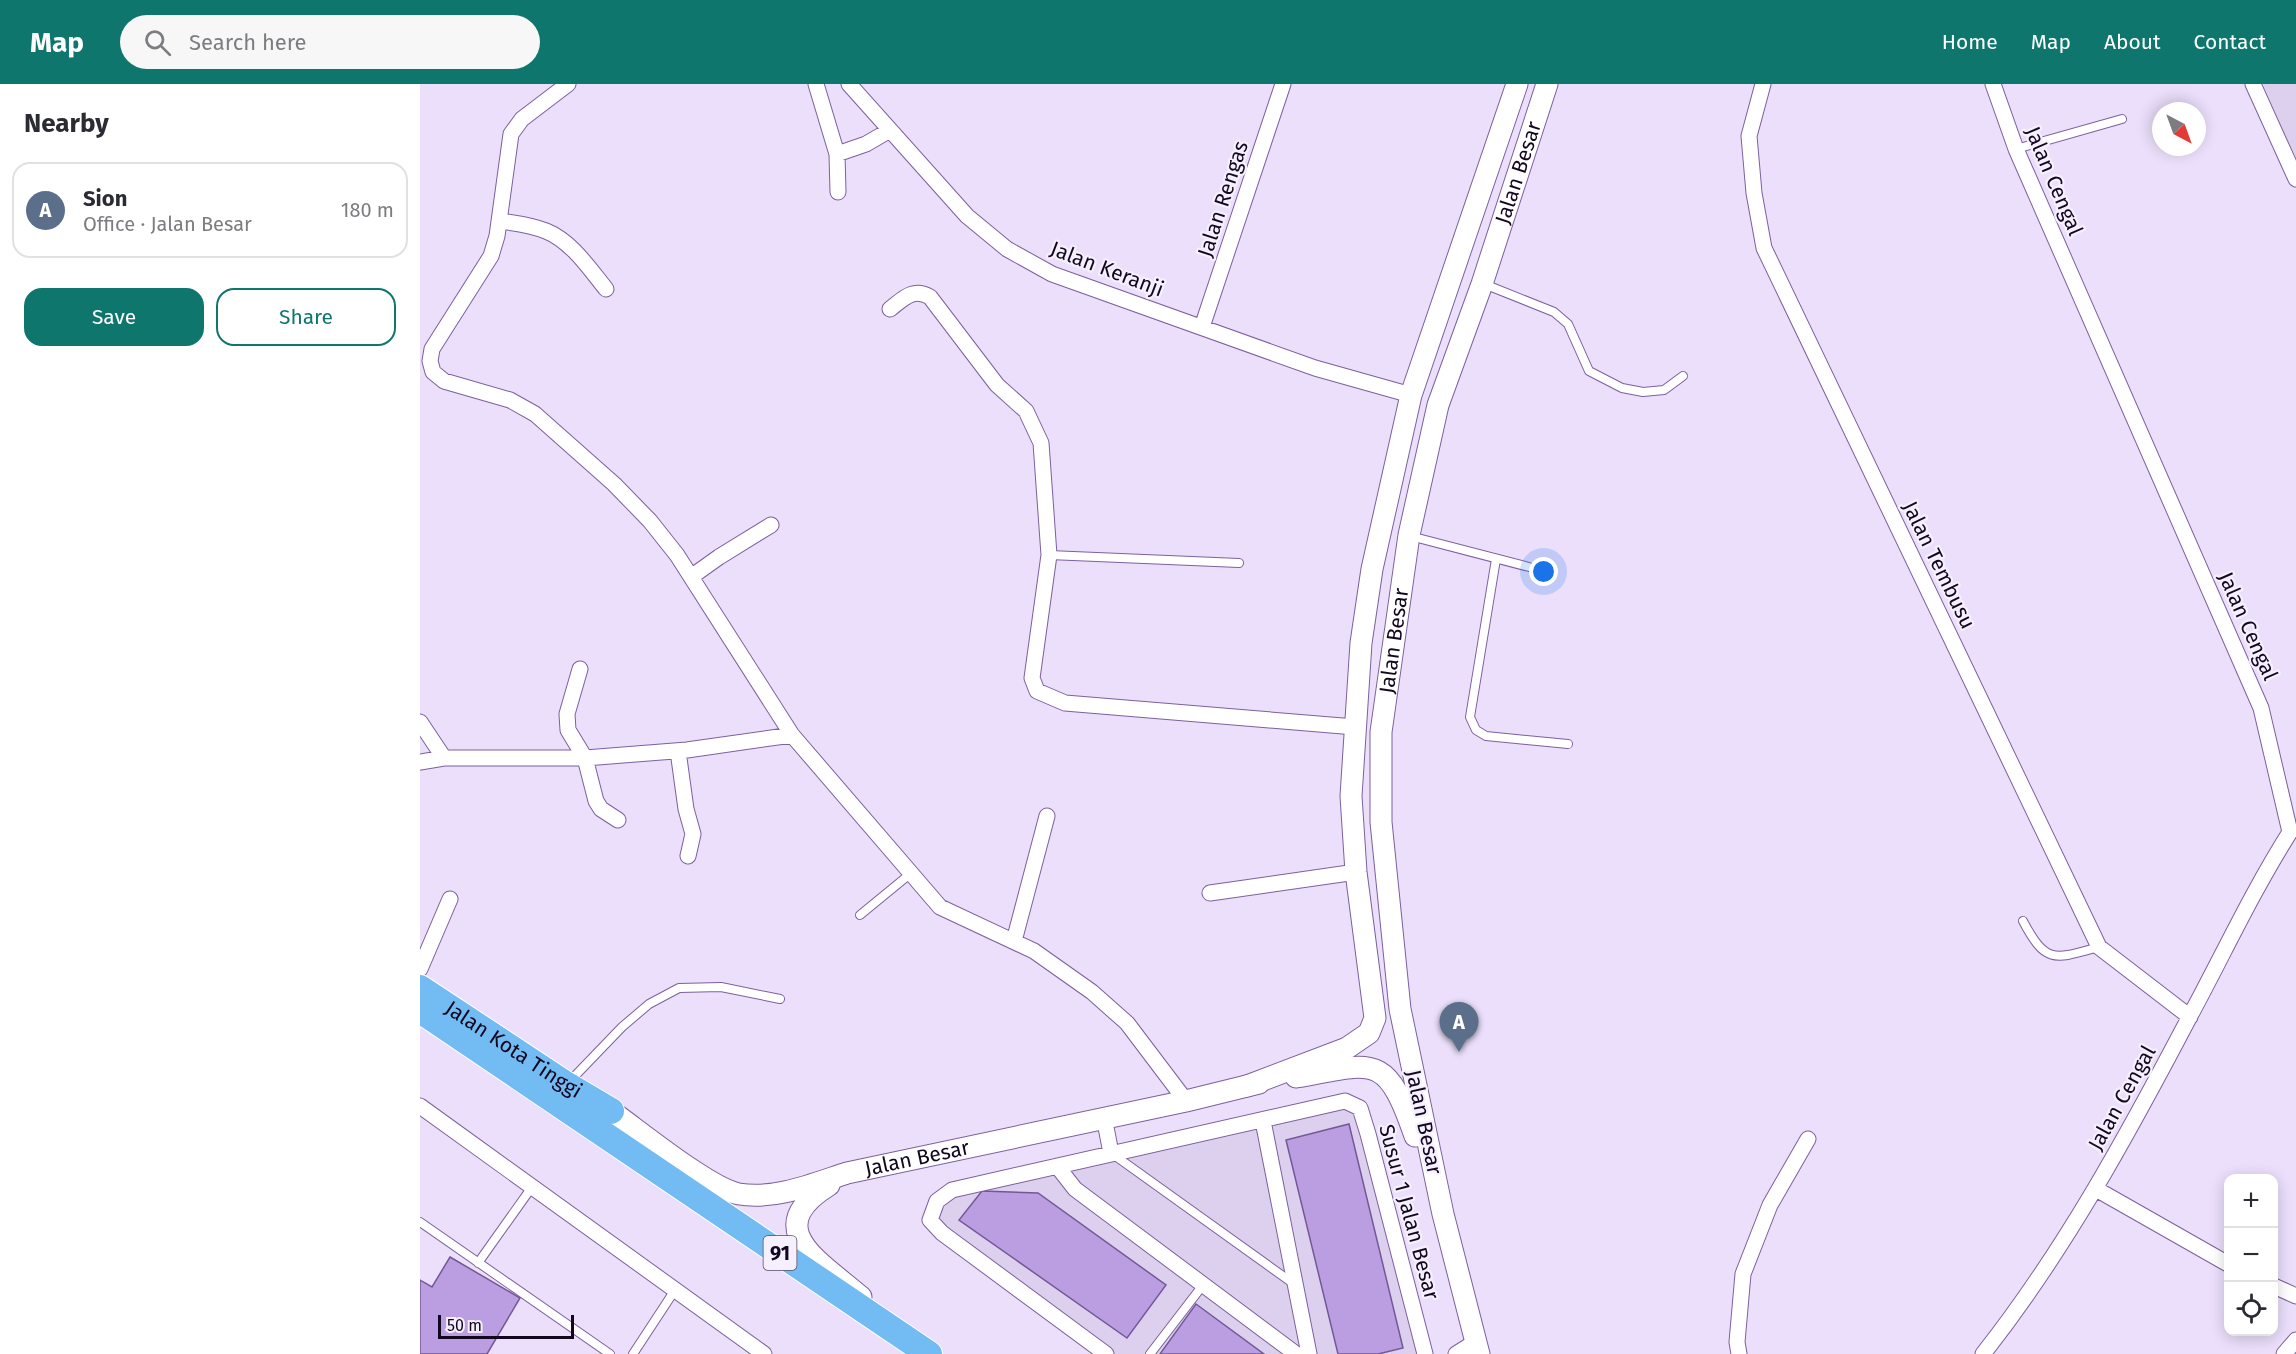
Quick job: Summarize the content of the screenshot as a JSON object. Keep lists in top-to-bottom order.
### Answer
{
  "streets": {
    "highway": ["Jalan Kota Tinggi", "91"],
    "main road": ["Jalan Besar"],
    "street": [
      "Jalan Cengal",
      "Jalan Rengas",
      "Jalan Keranji",
      "Jalan Tembusu",
      "Susur 1 Jalan Besar"
    ]
  },
  "crossings": [
    ["Jalan Besar", "Jalan Keranji"],
    ["Jalan Besar", "Jalan Kota Tinggi"],
    ["Jalan Cengal", "Jalan Tembusu"],
    ["Jalan Rengas", "Jalan Keranji"]
  ],
  "scale_bar": "50 m",
  "north": "bottom right",
  "page": {
    "header": "Map",
    "search": "Search here",
    "nav": [
      "Home",
      "Map",
      "About",
      "Contact"
    ],
    "heading": "Nearby",
    "list": [
      {
        "mark": "A",
        "name": "Sion",
        "note": "Office · Jalan Besar",
        "value": "180 m"
      }
    ],
    "buttons": ["Save", "Share"],
    "pins": "A",
    "map_buttons": ["+", "−"],
    "scale": "50 m"
  }
}
